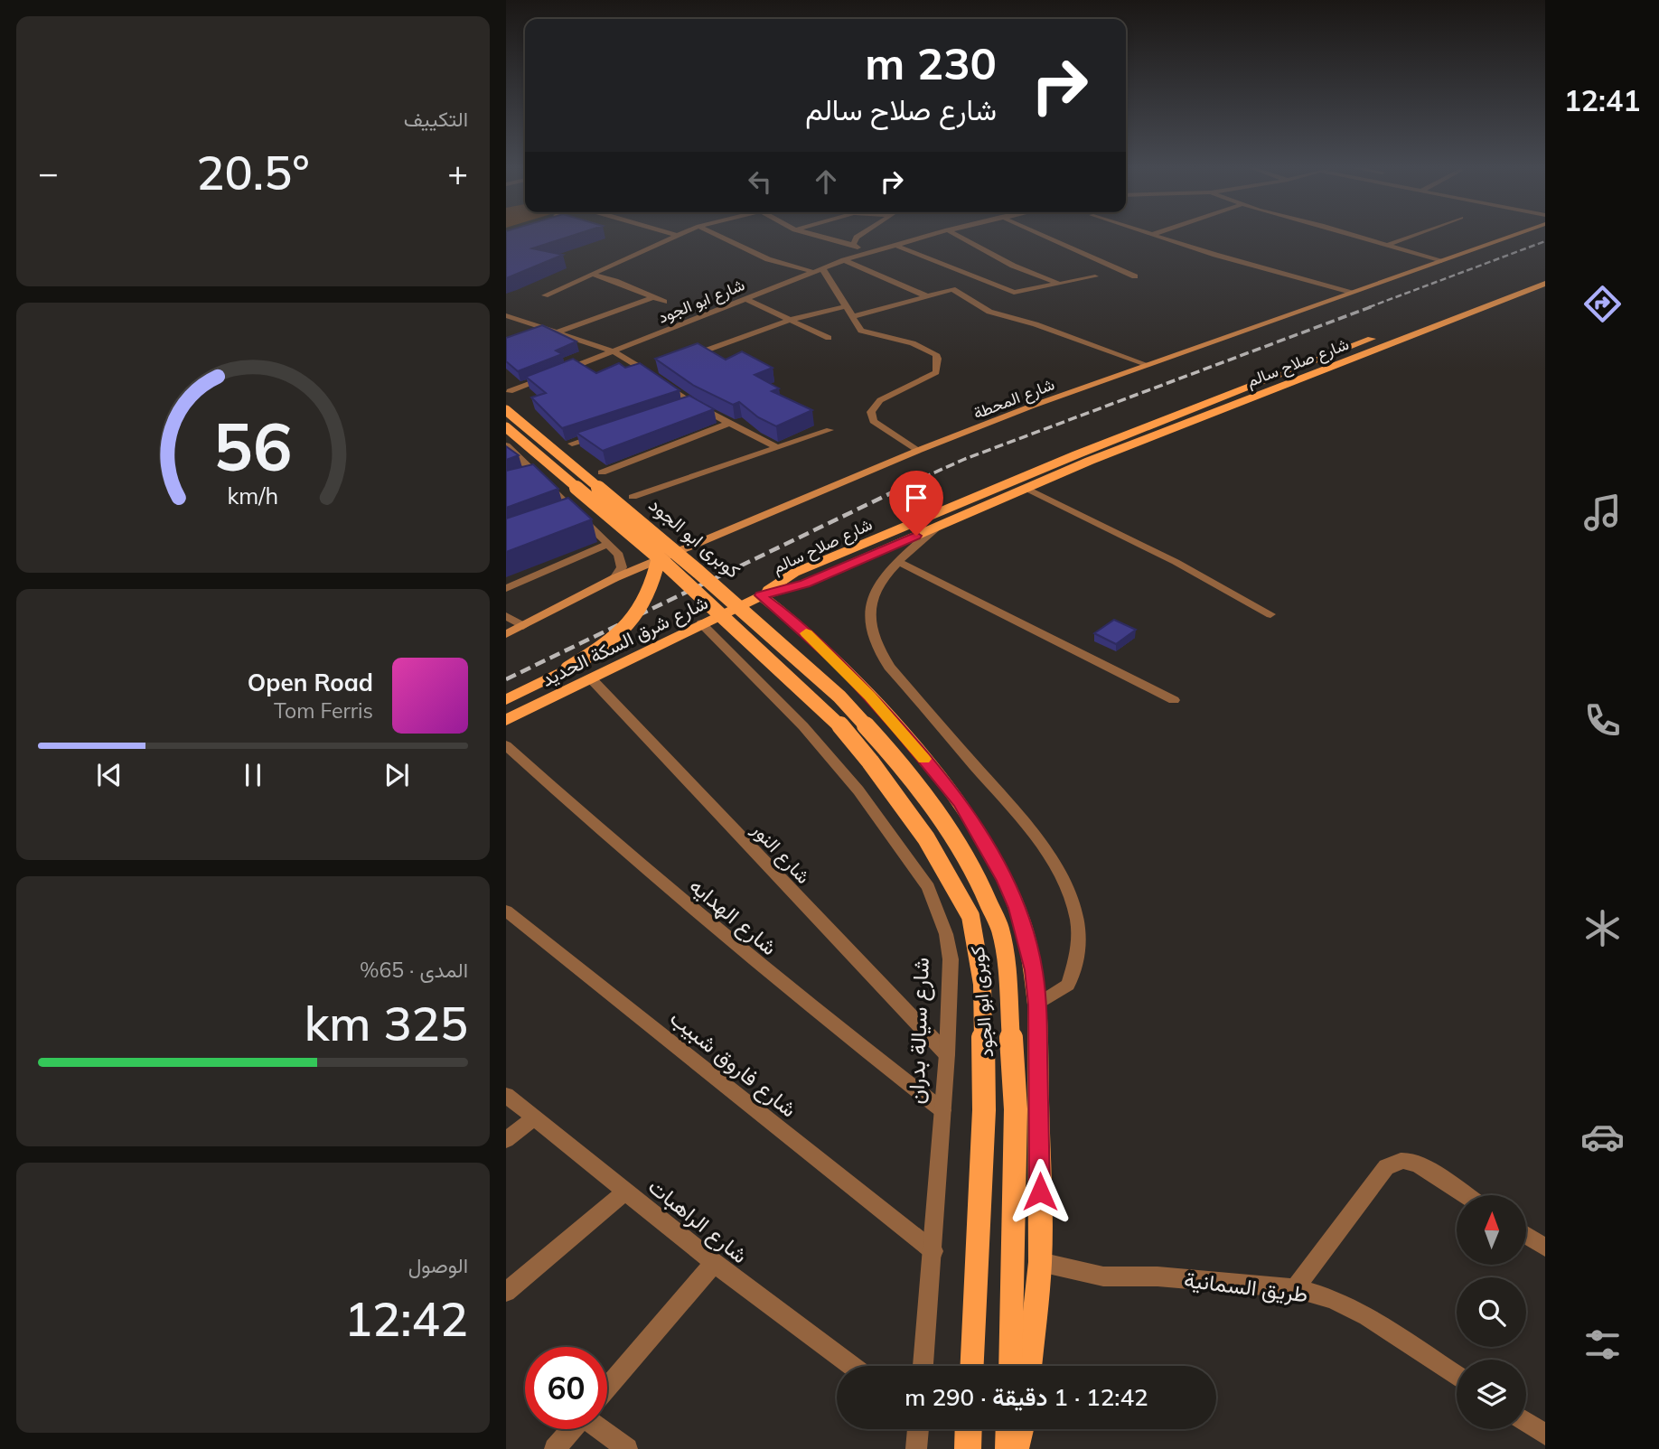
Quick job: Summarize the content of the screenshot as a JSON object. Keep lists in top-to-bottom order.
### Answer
{
  "streets": {
    "main road": [
      "شارع صلاح سالم",
      "شارع المحطة",
      "كوبرى ابو الجود",
      "شارع شرق السكة الحديد"
    ],
    "street": [
      "شارع ابو الجود",
      "شارع النور",
      "شارع الهدايه",
      "شارع سيالة بدران",
      "شارع فاروق شبيب",
      "شارع الراهبات",
      "طريق السمانية"
    ]
  },
  "crossings": [
    ["شارع صلاح سالم", "شارع شرق السكة الحديد"],
    ["شارع شرق السكة الحديد", "شارع النور"],
    ["شارع شرق السكة الحديد", "شارع سيالة بدران"],
    ["شارع النور", "شارع سيالة بدران"],
    ["شارع الهدايه", "شارع سيالة بدران"],
    ["شارع سيالة بدران", "شارع فاروق شبيب"]
  ],
  "north": "top",
  "page": {
    "tabs": "12:41",
    "tile": [
      "التكييف",
      ["المدى · 65%", "325 km"],
      ["الوصول", "12:42"]
    ],
    "turn": ["230 m", "شارع صلاح سالم"],
    "heat": ["−", "20.5°", "+"],
    "song": ["Open Road", "Tom Ferris"],
    "limit": "60",
    "trip": "12:42 · 1 دقيقة · 290 m",
    "gauge": ["56", "km/h"]
  }
}
